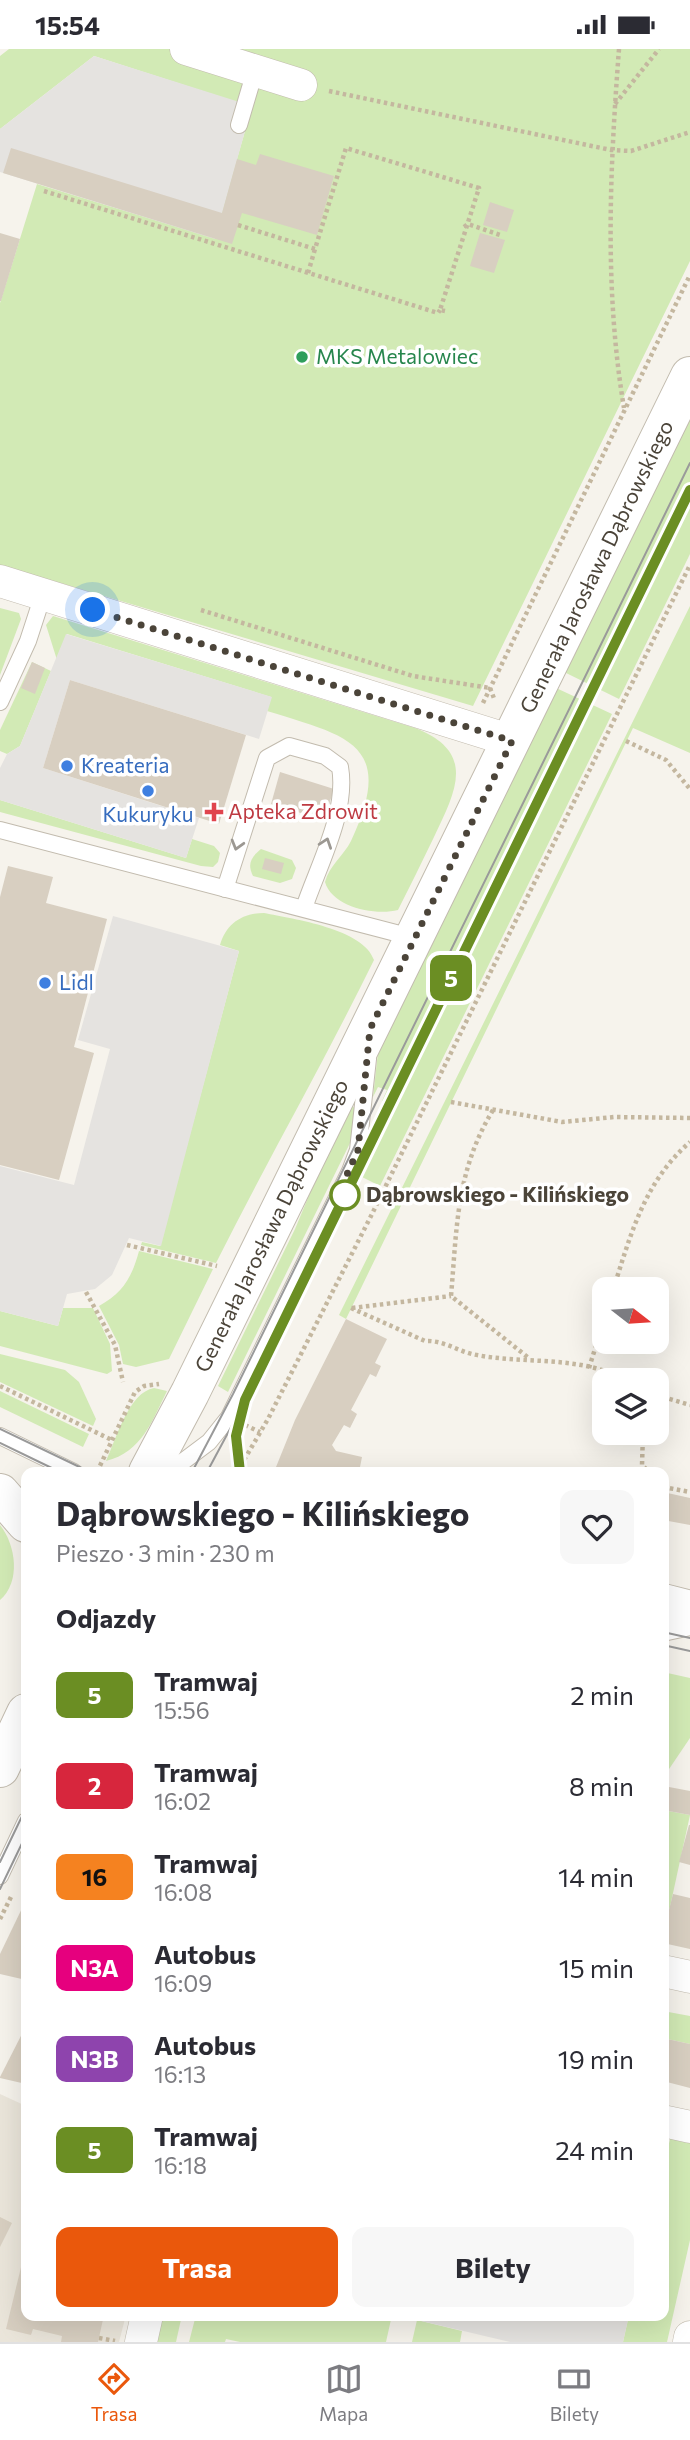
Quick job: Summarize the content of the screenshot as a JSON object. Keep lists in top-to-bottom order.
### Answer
{
  "streets": {
    "street": ["Generała Jarosława Dąbrowskiego"]
  },
  "places": {
    "other": [
      "MKS Metalowiec",
      "Kreateria",
      "Kukuryku",
      "Lidl",
      "Dąbrowskiego - Kilińskiego"
    ],
    "health": ["Apteka Zdrowit"]
  },
  "lines": ["tram line 5"],
  "north": "right",
  "page": {
    "status": "15:54",
    "on_map": "5",
    "heading": [
      ["Dąbrowskiego - Kilińskiego", "Pieszo · 3 min · 230 m"],
      "Odjazdy"
    ],
    "list": [
      {
        "mark": "5",
        "name": "Tramwaj",
        "note": "15:56",
        "value": "2 min"
      },
      {
        "mark": "2",
        "name": "Tramwaj",
        "note": "16:02",
        "value": "8 min"
      },
      {
        "mark": "16",
        "name": "Tramwaj",
        "note": "16:08",
        "value": "14 min"
      },
      {
        "mark": "N3A",
        "name": "Autobus",
        "note": "16:09",
        "value": "15 min"
      },
      {
        "mark": "N3B",
        "name": "Autobus",
        "note": "16:13",
        "value": "19 min"
      },
      {
        "mark": "5",
        "name": "Tramwaj",
        "note": "16:18",
        "value": "24 min"
      }
    ],
    "buttons": ["Trasa", "Bilety"],
    "tabs": ["Trasa", "Mapa", "Bilety"]
  }
}
